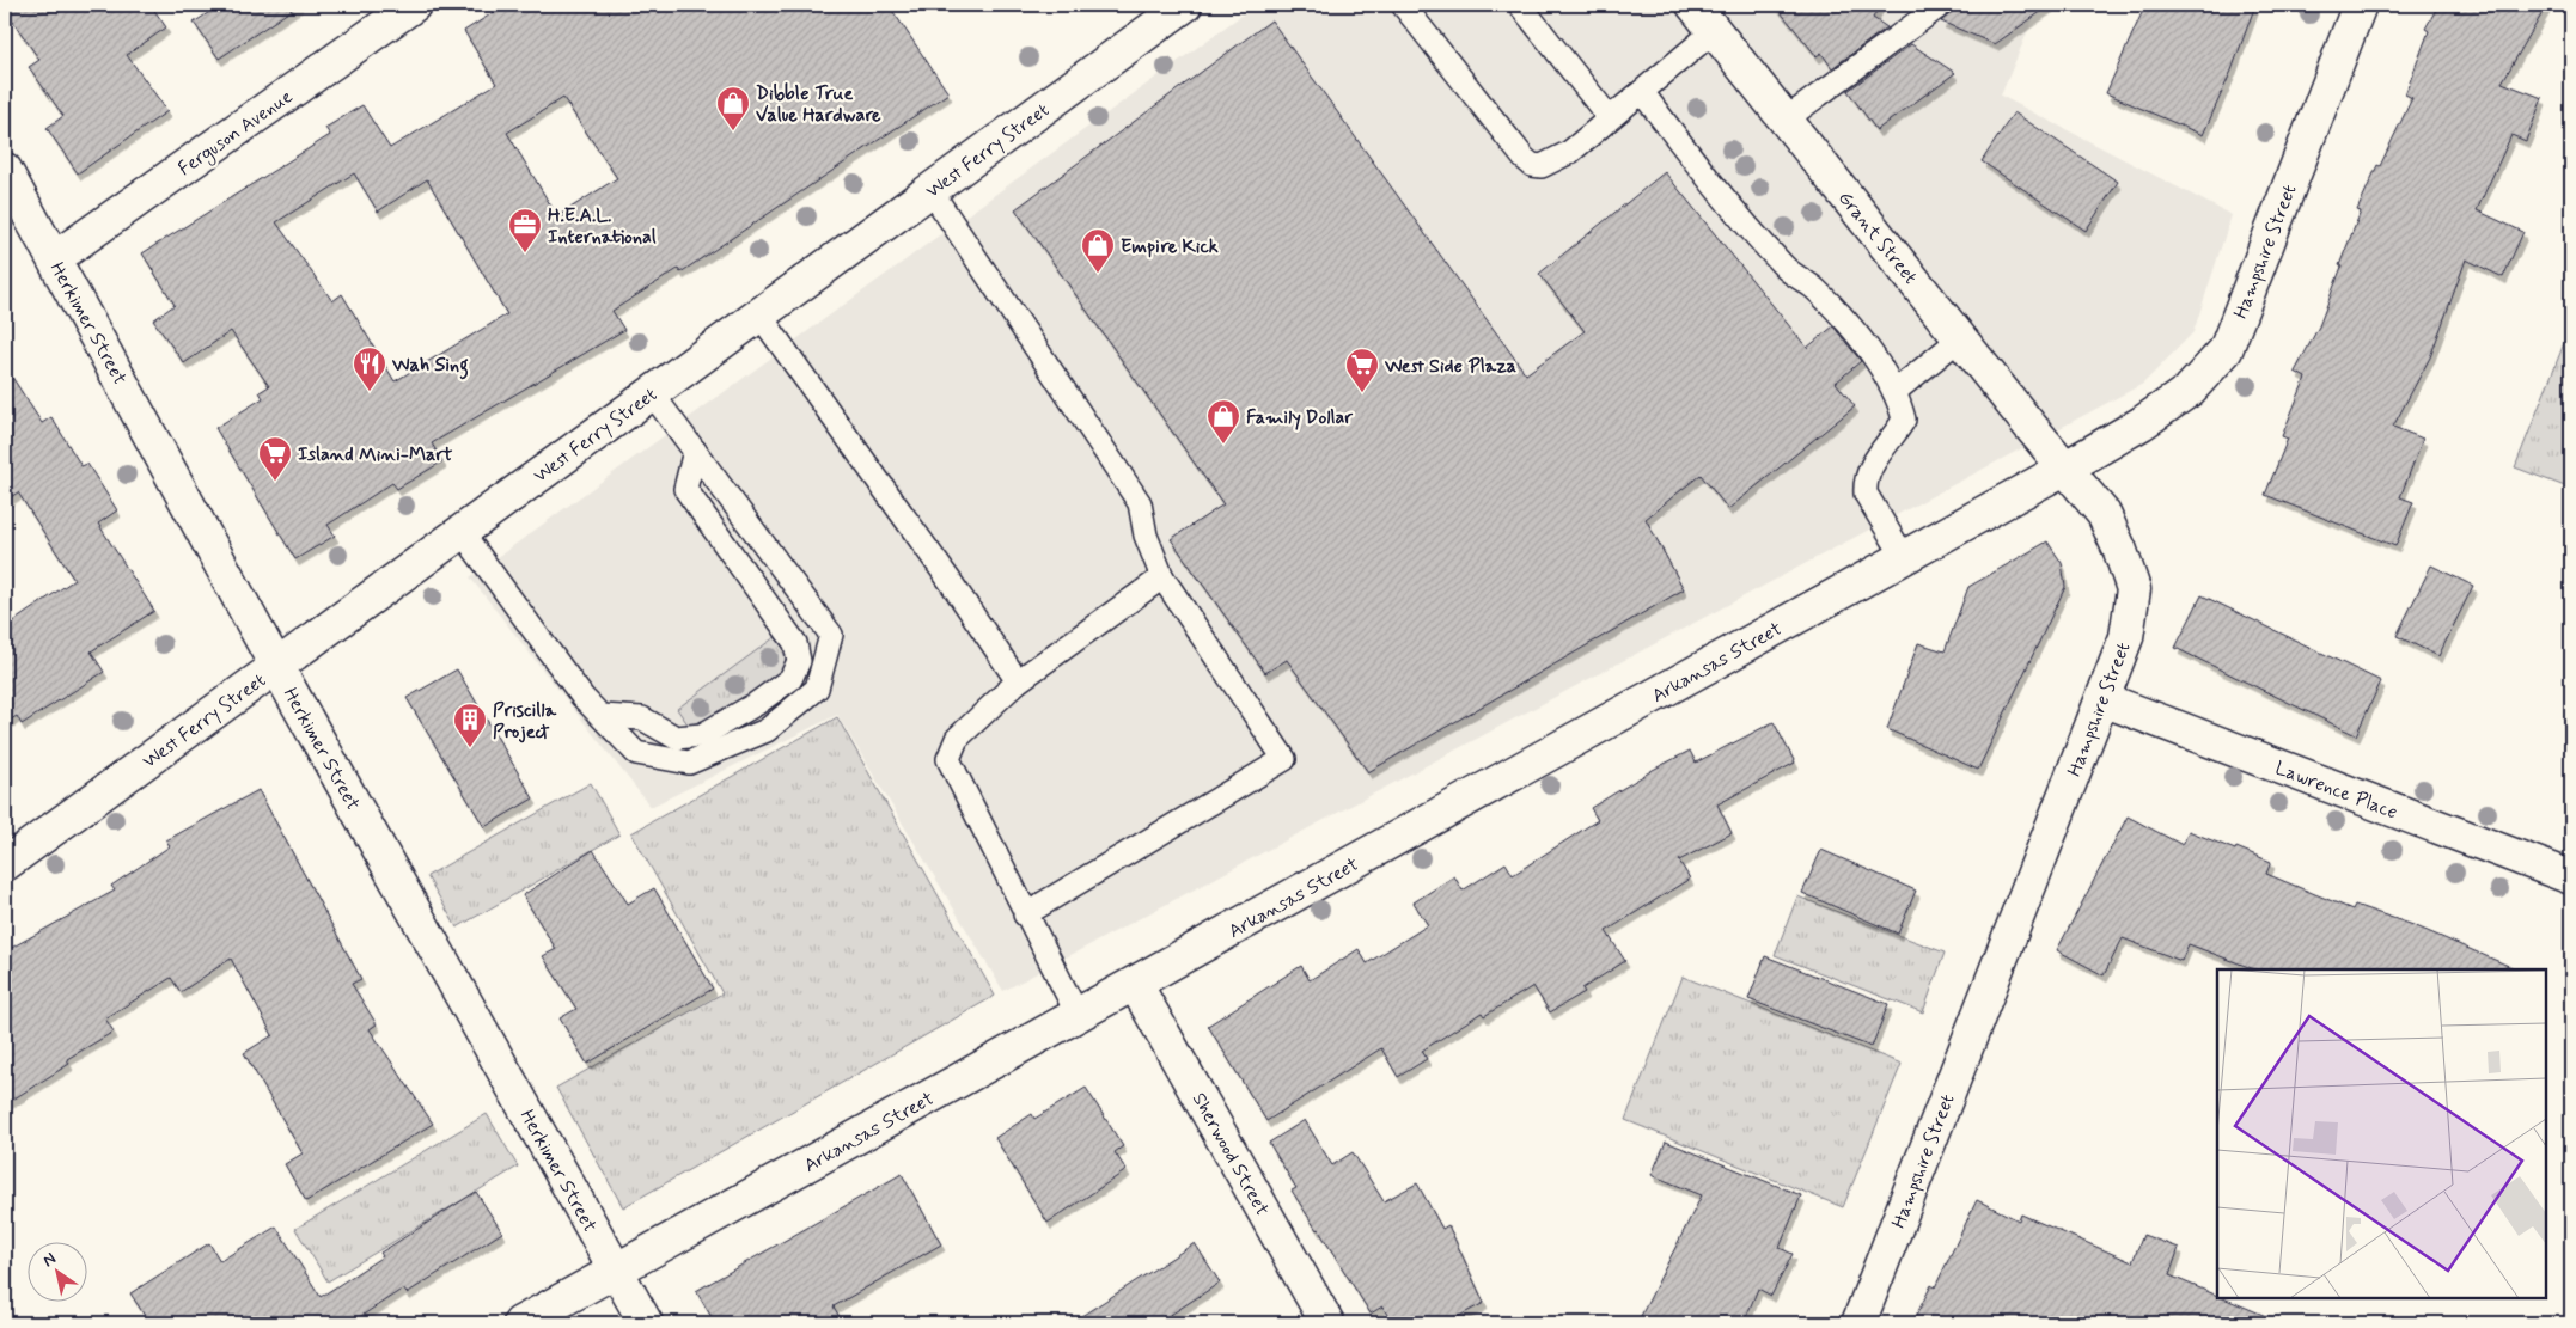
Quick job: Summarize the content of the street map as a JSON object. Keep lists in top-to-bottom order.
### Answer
{
  "streets": {
    "street": [
      "Ferguson Avenue",
      "West Ferry Street",
      "Grant Street",
      "Hampshire Street",
      "Herkimer Street",
      "Arkansas Street",
      "Lawrence Place",
      "Sherwood Street"
    ]
  },
  "crossings": [
    ["Ferguson Avenue", "Herkimer Street"],
    ["West Ferry Street", "Herkimer Street"],
    ["Grant Street", "Hampshire Street"],
    ["Grant Street", "Arkansas Street"],
    ["Hampshire Street", "Arkansas Street"],
    ["Hampshire Street", "Lawrence Place"],
    ["Herkimer Street", "Arkansas Street"],
    ["Arkansas Street", "Sherwood Street"]
  ],
  "places": {
    "shop": ["Dibble True Value Hardware", "Empire Kick", "Family Dollar"],
    "office": ["H.E.A.L. International"],
    "restaurant": ["Wah Sing"],
    "supermarket": ["West Side Plaza", "Island Mini-Mart"],
    "building": ["Priscilla Project"]
  },
  "north": "top left"
}
